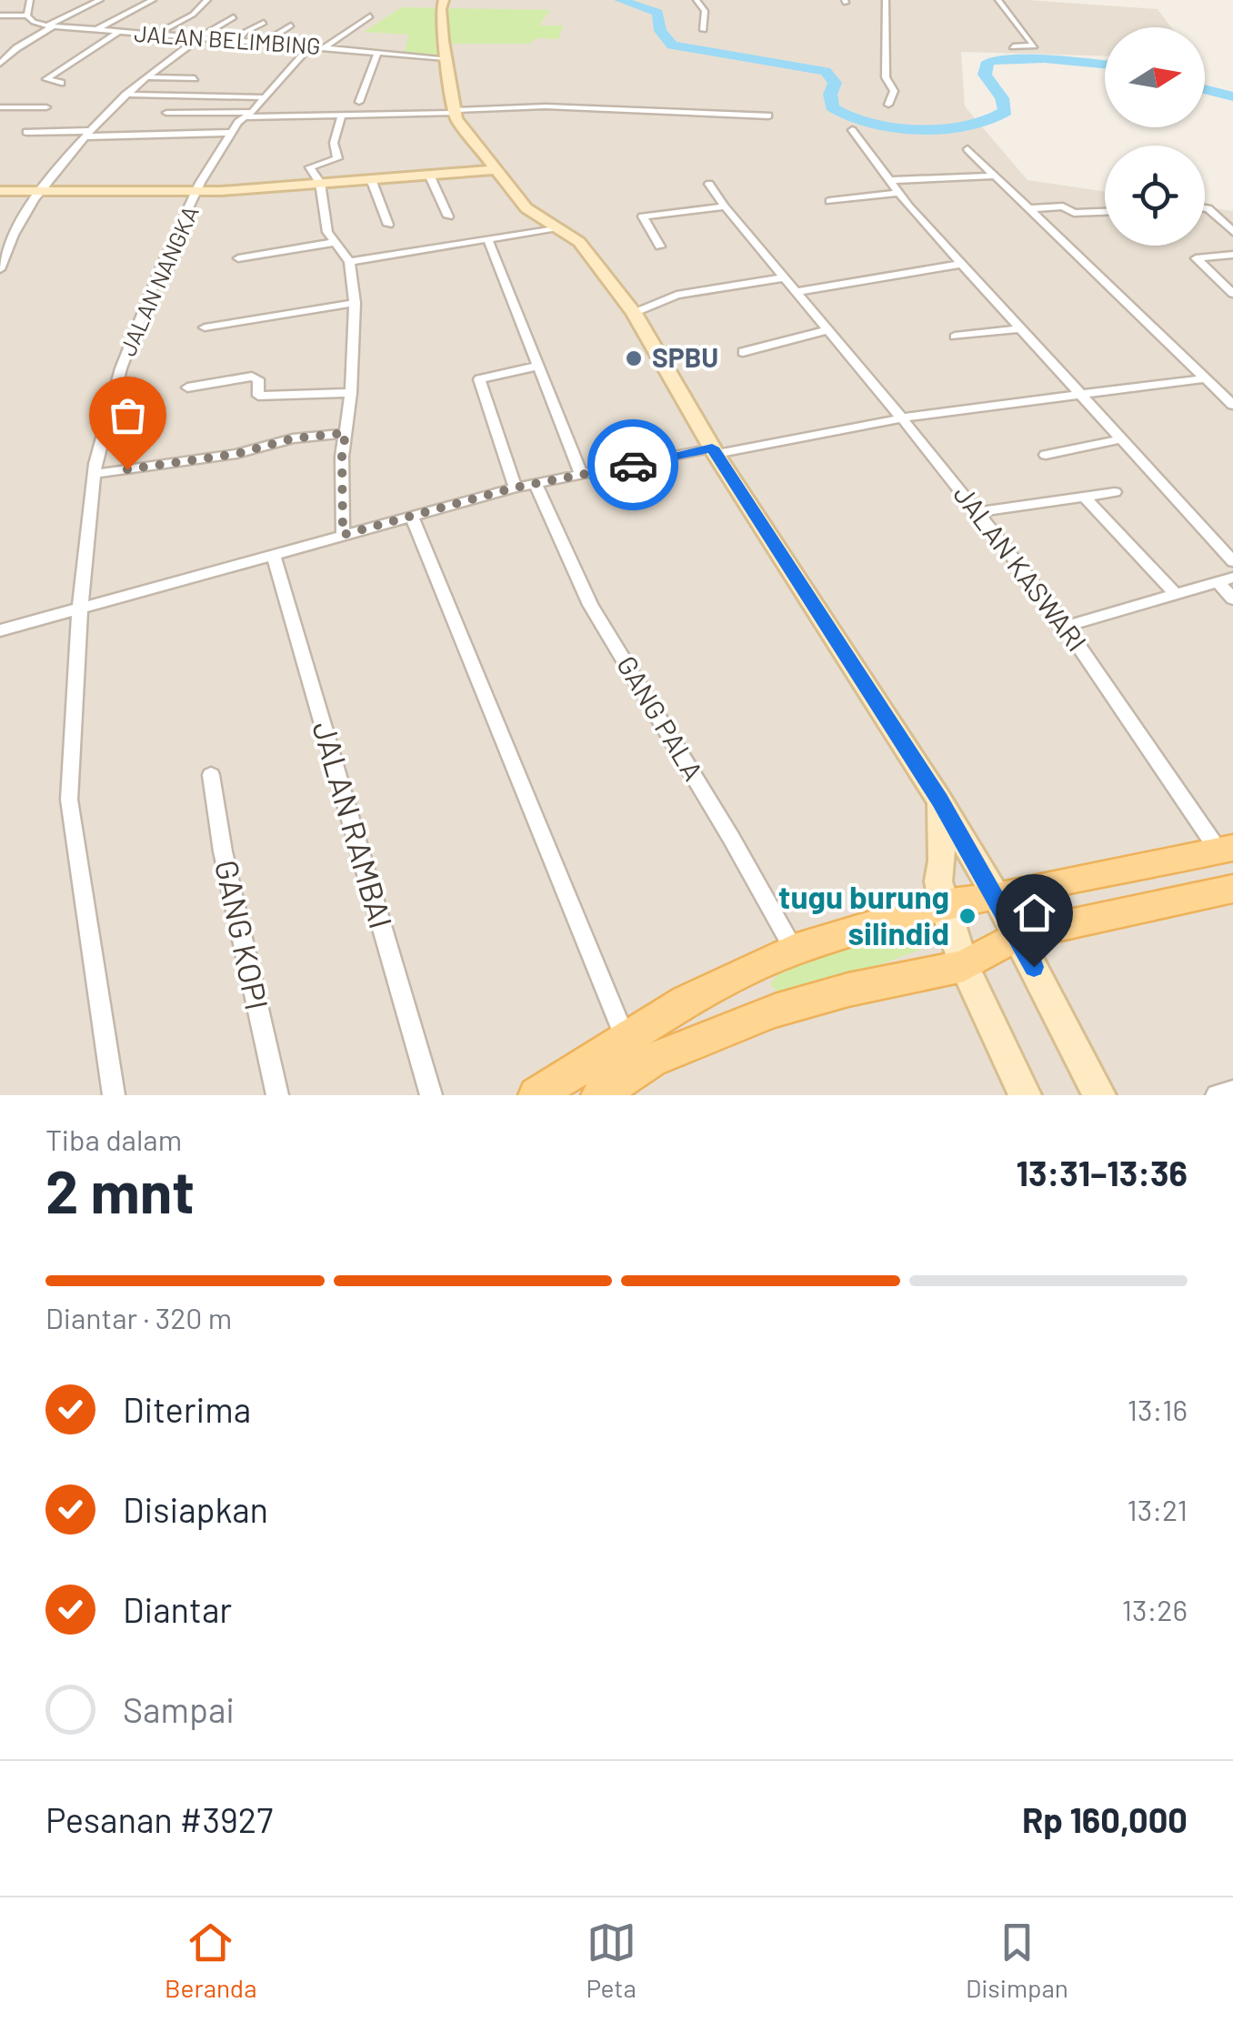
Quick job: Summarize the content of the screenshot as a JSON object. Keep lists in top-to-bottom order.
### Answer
{
  "streets": {
    "street": [
      "JALAN BELIMBING",
      "JALAN NANGKA",
      "JALAN KASWARI",
      "GANG PALA",
      "JALAN RAMBAI",
      "GANG KOPI"
    ]
  },
  "crossings": [
    ["JALAN BELIMBING", "JALAN NANGKA"]
  ],
  "places": ["SPBU", "tugu burung silindid"],
  "north": "right",
  "page": {
    "heading": ["2 mnt", "Tiba dalam", "13:31–13:36"],
    "panel": ["Pesanan #3927", "Rp 160,000"],
    "bar": "Diantar · 320 m",
    "list": [
      ["Diterima", "13:16"],
      ["Disiapkan", "13:21"],
      ["Diantar", "13:26"],
      "Sampai"
    ],
    "tabs": ["Beranda", "Peta", "Disimpan"]
  }
}
